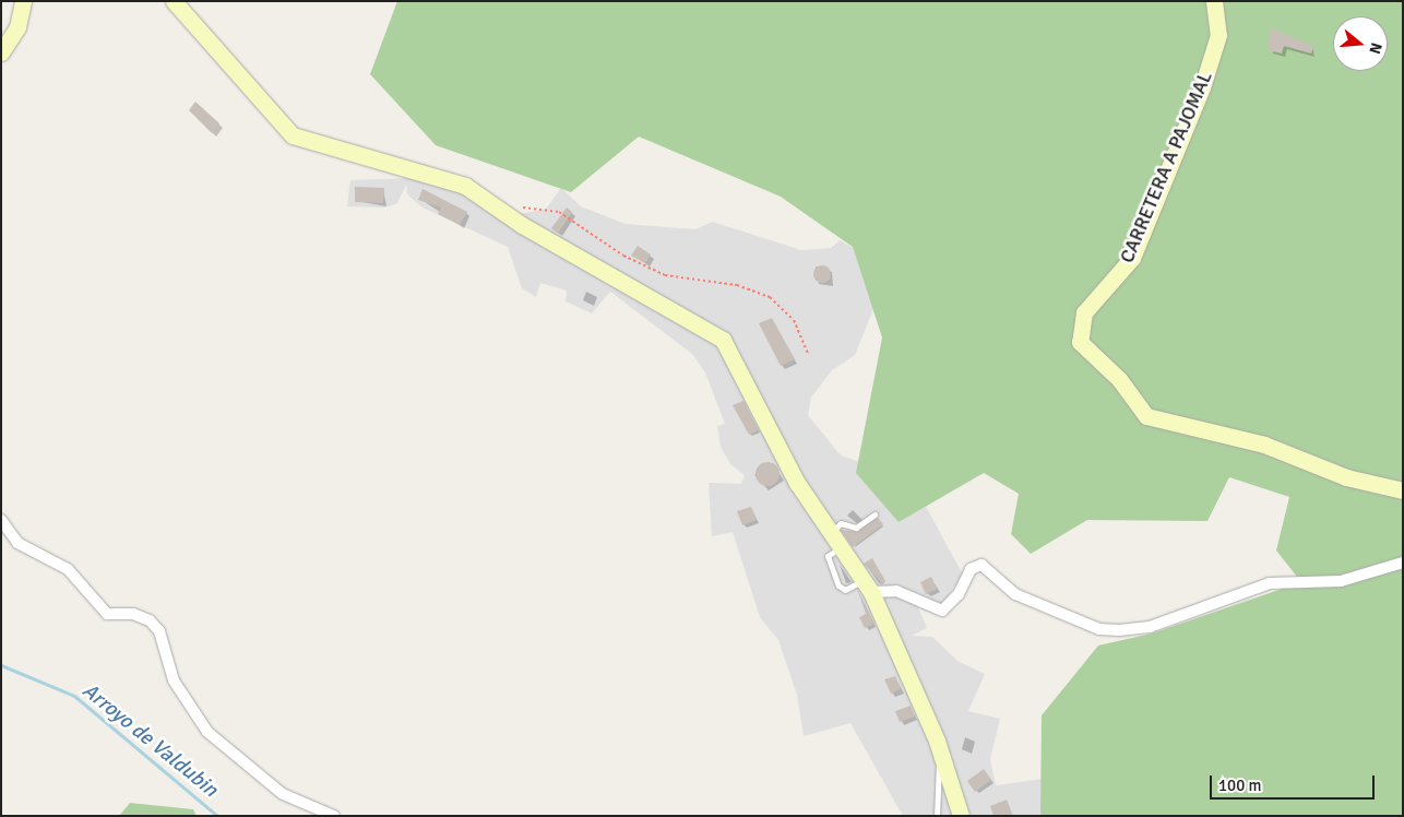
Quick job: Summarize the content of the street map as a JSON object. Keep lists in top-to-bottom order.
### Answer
{
  "streets": {
    "street": ["CARRETERA A PAJOMAL"]
  },
  "water": ["Arroyo de Valdubin"],
  "scale_bar": "100 m",
  "north": "right"
}
